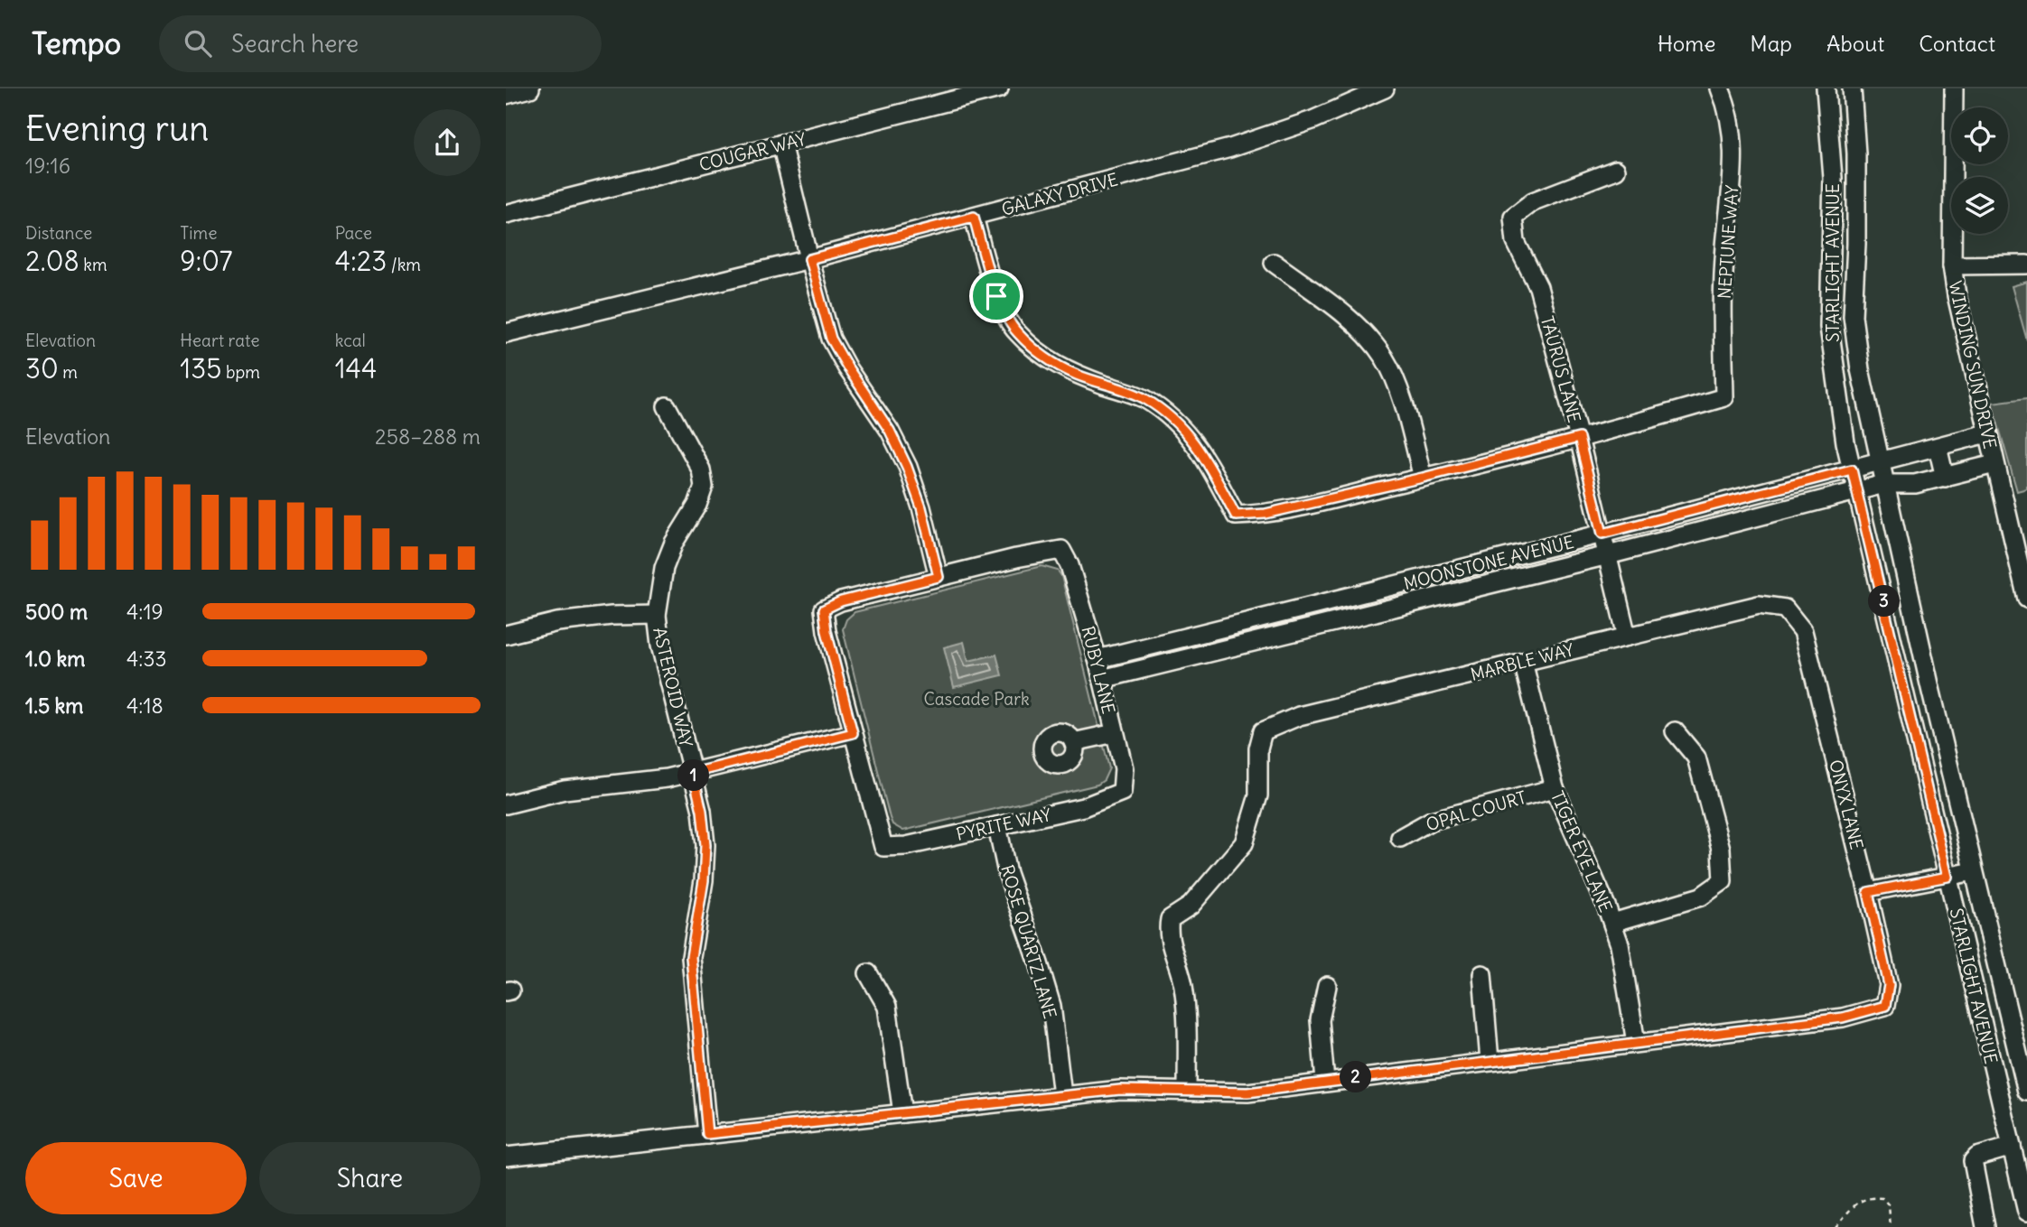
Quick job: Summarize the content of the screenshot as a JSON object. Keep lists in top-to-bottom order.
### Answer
{
  "streets": {
    "street": [
      "COUGAR WAY",
      "GALAXY DRIVE",
      "NEPTUNE WAY",
      "STARLIGHT AVENUE",
      "WINDING SUN DRIVE",
      "TAURUS LANE",
      "MOONSTONE AVENUE",
      "MARBLE WAY",
      "RUBY LANE",
      "ASTEROID WAY",
      "ONYX LANE",
      "OPAL COURT",
      "PYRITE WAY",
      "TIGER EYE LANE",
      "ROSE QUARTZ LANE"
    ]
  },
  "crossings": [
    ["NEPTUNE WAY", "TAURUS LANE"],
    ["STARLIGHT AVENUE", "MOONSTONE AVENUE"],
    ["WINDING SUN DRIVE", "MOONSTONE AVENUE"],
    ["TAURUS LANE", "MOONSTONE AVENUE"],
    ["TAURUS LANE", "MARBLE WAY"],
    ["MOONSTONE AVENUE", "RUBY LANE"],
    ["MARBLE WAY", "ONYX LANE"],
    ["MARBLE WAY", "TIGER EYE LANE"],
    ["RUBY LANE", "PYRITE WAY"],
    ["ONYX LANE", "TIGER EYE LANE"],
    ["OPAL COURT", "TIGER EYE LANE"],
    ["PYRITE WAY", "ROSE QUARTZ LANE"]
  ],
  "parks": ["Cascade Park"],
  "page": {
    "header": "Tempo",
    "search": "Search here",
    "nav": [
      "Home",
      "Map",
      "About",
      "Contact"
    ],
    "heading": ["Evening run", "19:16"],
    "stats": [
      ["Distance", "2.08 km"],
      ["Time", "9:07"],
      ["Pace", "4:23 /km"],
      ["Elevation", "30 m"],
      ["Heart rate", "135 bpm"],
      ["kcal", "144"]
    ],
    "chart": ["Elevation", "258–288 m"],
    "pins": ["3", "1", "2"],
    "list": [
      {
        "name": "500 m",
        "note": "4:19"
      },
      {
        "name": "1.0 km",
        "note": "4:33"
      },
      {
        "name": "1.5 km",
        "note": "4:18"
      }
    ],
    "buttons": ["Save", "Share"]
  }
}
